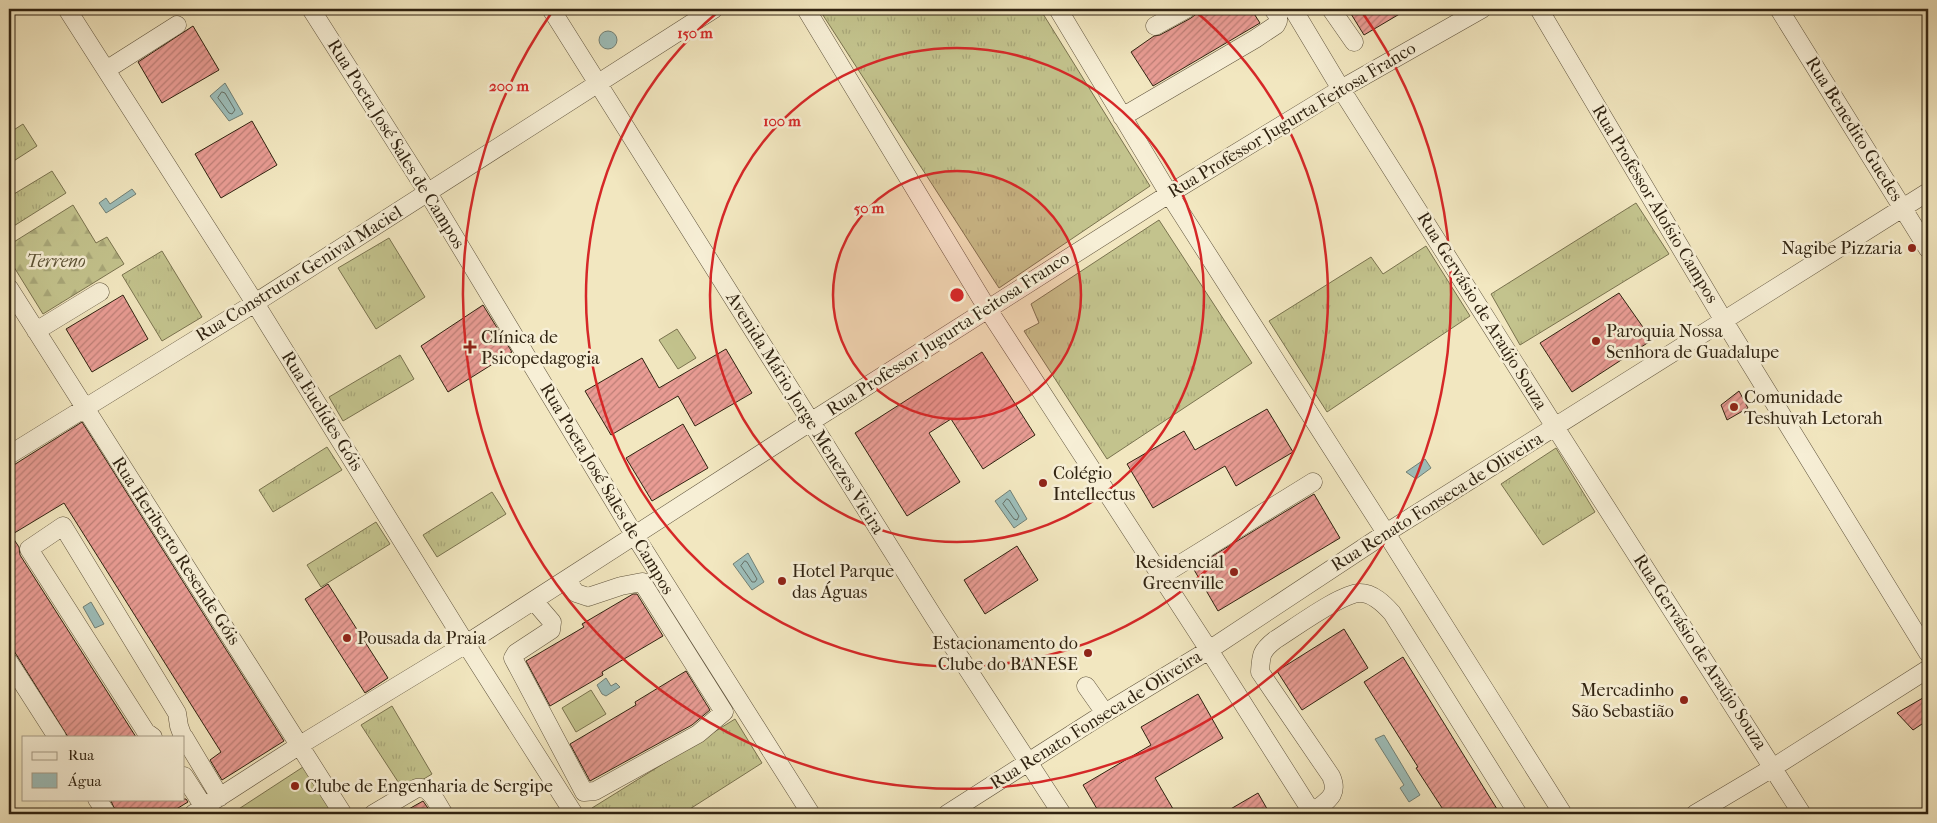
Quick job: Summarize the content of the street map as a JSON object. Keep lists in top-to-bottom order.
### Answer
{
  "streets": {
    "street": [
      "Rua Professor Jugurta Feitosa Franco",
      "Rua Benedito Guedes",
      "Rua Poeta José Sales de Campos",
      "Rua Professor Aloísio Campos",
      "Rua Construtor Genival Maciel",
      "Rua Gervásio de Araújo Souza",
      "Rua Euclídes Góis",
      "Avenida Mário Jorge Menezes Vieira",
      "Rua Renato Fonseca de Oliveira",
      "Rua Heriberto Resende Góis"
    ]
  },
  "crossings": [
    ["Rua Professor Jugurta Feitosa Franco", "Rua Poeta José Sales de Campos"],
    ["Rua Professor Jugurta Feitosa Franco", "Rua Gervásio de Araújo Souza"],
    ["Rua Professor Jugurta Feitosa Franco", "Rua Euclídes Góis"],
    ["Rua Professor Jugurta Feitosa Franco", "Avenida Mário Jorge Menezes Vieira"],
    ["Rua Professor Jugurta Feitosa Franco", "Rua Heriberto Resende Góis"],
    ["Rua Benedito Guedes", "Rua Renato Fonseca de Oliveira"],
    ["Rua Poeta José Sales de Campos", "Rua Construtor Genival Maciel"],
    ["Rua Professor Aloísio Campos", "Rua Renato Fonseca de Oliveira"],
    ["Rua Construtor Genival Maciel", "Rua Euclídes Góis"],
    ["Rua Construtor Genival Maciel", "Avenida Mário Jorge Menezes Vieira"],
    ["Rua Construtor Genival Maciel", "Rua Heriberto Resende Góis"],
    ["Rua Gervásio de Araújo Souza", "Rua Renato Fonseca de Oliveira"],
    ["Avenida Mário Jorge Menezes Vieira", "Rua Renato Fonseca de Oliveira"]
  ],
  "parks": ["Terreno"],
  "places": {
    "other": [
      "Nagibe Pizzaria",
      "Paroquia Nossa Senhora de Guadalupe",
      "Comunidade Teshuvah Letorah",
      "Colégio Intellectus",
      "Residencial Greenville",
      "Hotel Parque das Águas",
      "Pousada da Praia",
      "Estacionamento do Clube do BANESE",
      "Mercadinho São Sebastião",
      "Clube de Engenharia de Sergipe"
    ],
    "health": ["Clínica de Psicopedagogia"]
  },
  "legend": ["Rua", "Água"],
  "rings": [
    "150 m",
    "200 m",
    "100 m",
    "50 m"
  ]
}
